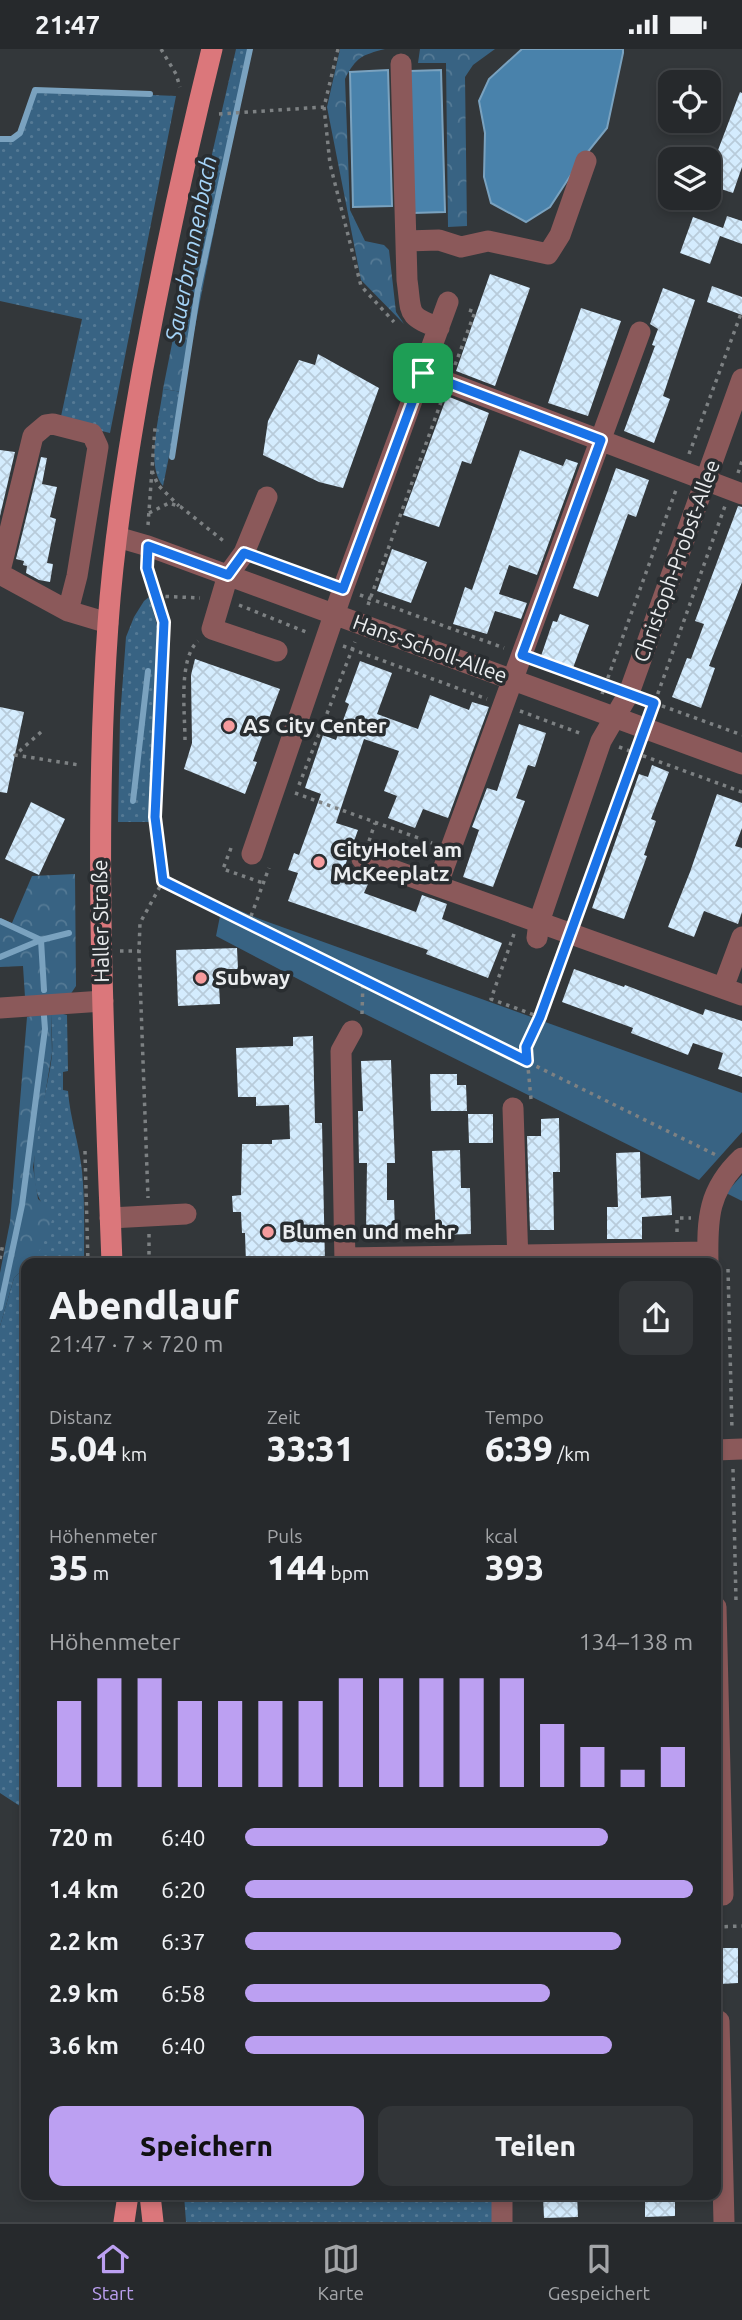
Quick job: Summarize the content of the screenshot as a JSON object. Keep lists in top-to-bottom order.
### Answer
{
  "streets": {
    "main road": ["Haller Straße"],
    "street": ["Christoph-Probst-Allee", "Hans-Scholl-Allee"]
  },
  "crossings": [
    ["Christoph-Probst-Allee", "Hans-Scholl-Allee"],
    ["Hans-Scholl-Allee", "Haller Straße"]
  ],
  "water": ["Sauerbrunnenbach"],
  "places": [
    "AS City Center",
    "CityHotel am McKeeplatz",
    "Subway",
    "Blumen und mehr"
  ],
  "page": {
    "status": "21:47",
    "heading": ["Abendlauf", "21:47 · 7 × 720 m"],
    "stats": [
      ["Distanz", "5.04 km"],
      ["Zeit", "33:31"],
      ["Tempo", "6:39 /km"],
      ["Höhenmeter", "35 m"],
      ["Puls", "144 bpm"],
      ["kcal", "393"]
    ],
    "chart": ["Höhenmeter", "134–138 m"],
    "list": [
      {
        "name": "720 m",
        "note": "6:40"
      },
      {
        "name": "1.4 km",
        "note": "6:20"
      },
      {
        "name": "2.2 km",
        "note": "6:37"
      },
      {
        "name": "2.9 km",
        "note": "6:58"
      },
      {
        "name": "3.6 km",
        "note": "6:40"
      }
    ],
    "buttons": ["Speichern", "Teilen"],
    "tabs": ["Start", "Karte", "Gespeichert"]
  }
}
